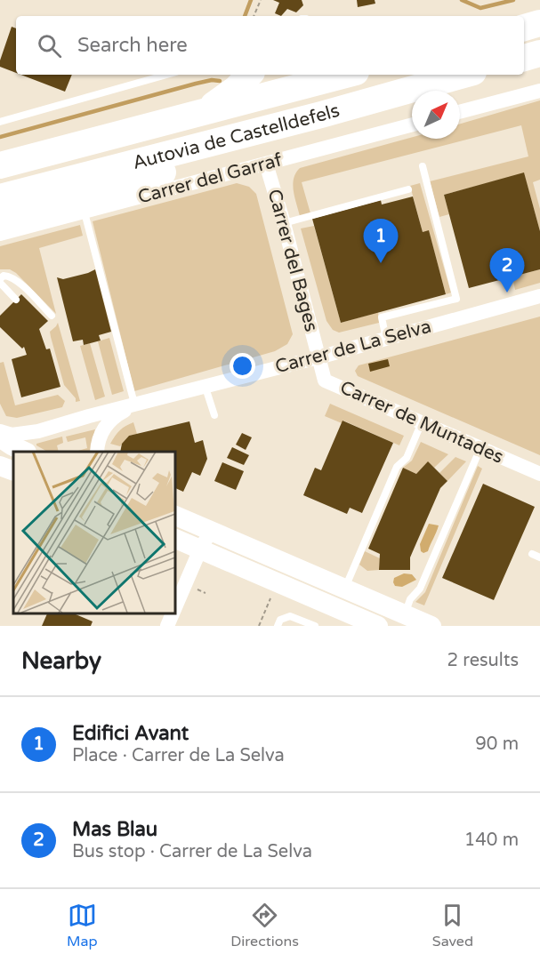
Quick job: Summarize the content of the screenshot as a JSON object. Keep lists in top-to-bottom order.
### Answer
{
  "streets": {
    "highway": ["Autovia de Castelldefels"],
    "street": [
      "Carrer del Garraf",
      "Carrer del Bages",
      "Carrer de La Selva",
      "Carrer de Muntades"
    ]
  },
  "crossings": [
    ["Carrer del Garraf", "Carrer del Bages"],
    ["Carrer del Bages", "Carrer de La Selva"],
    ["Carrer del Bages", "Carrer de Muntades"],
    ["Carrer de La Selva", "Carrer de Muntades"]
  ],
  "north": "top right",
  "page": {
    "search": "Search here",
    "pins": ["1", "2"],
    "heading": ["Nearby", "2 results"],
    "list": [
      {
        "mark": "1",
        "name": "Edifici Avant",
        "note": "Place · Carrer de La Selva",
        "value": "90 m"
      },
      {
        "mark": "2",
        "name": "Mas Blau",
        "note": "Bus stop · Carrer de La Selva",
        "value": "140 m"
      }
    ],
    "nav": ["Map", "Directions", "Saved"]
  }
}
